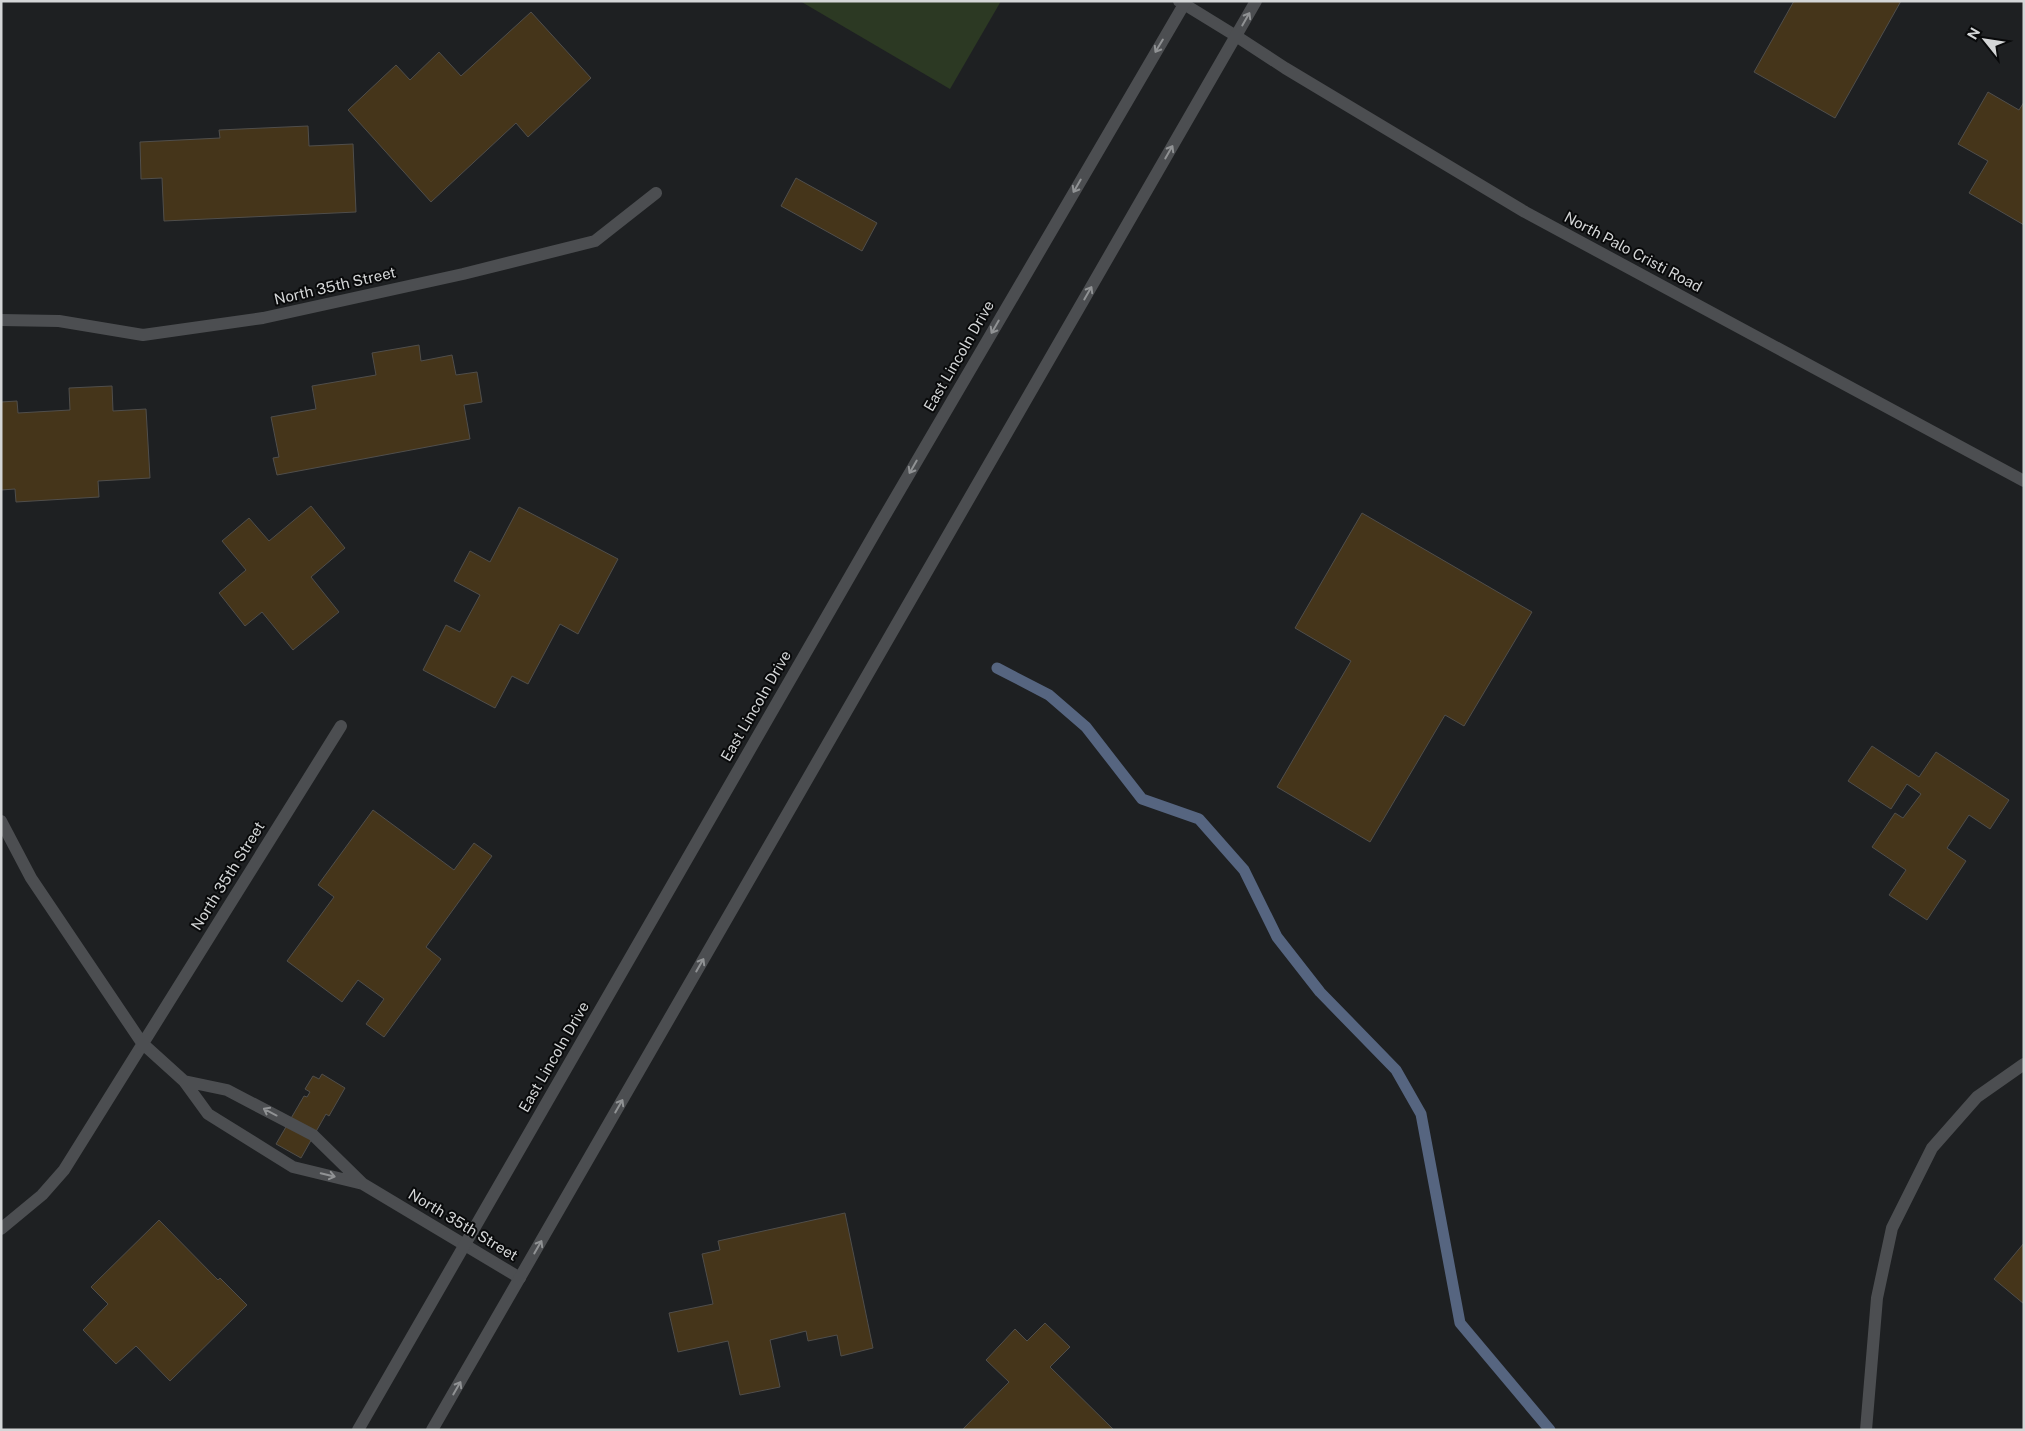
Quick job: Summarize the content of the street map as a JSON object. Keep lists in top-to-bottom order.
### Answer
{
  "streets": {
    "street": ["North Palo Cristi Road", "North 35th Street", "East Lincoln Drive"]
  },
  "crossings": [
    ["North Palo Cristi Road", "East Lincoln Drive"],
    ["North 35th Street", "East Lincoln Drive"]
  ],
  "north": "top left"
}
